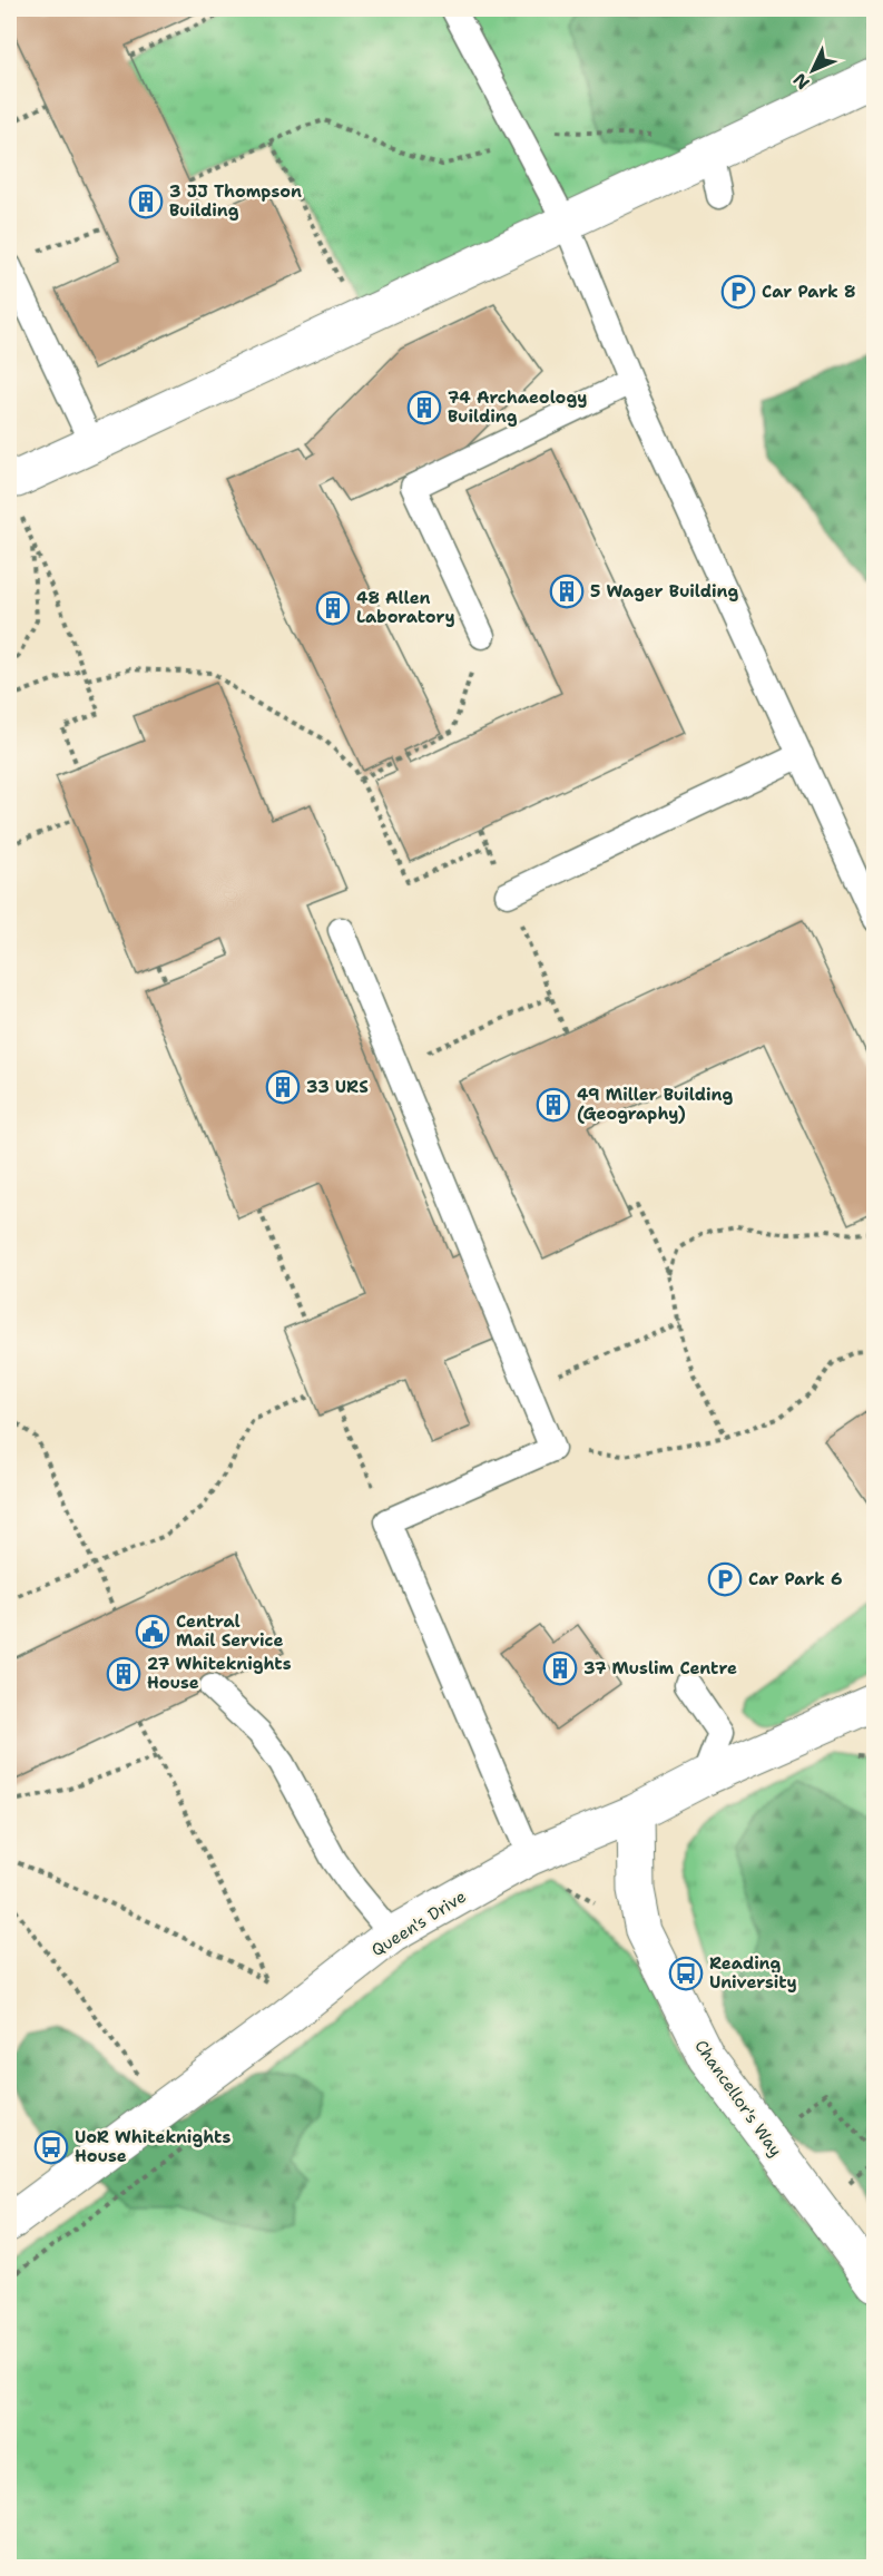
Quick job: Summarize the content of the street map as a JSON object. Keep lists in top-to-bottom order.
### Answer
{
  "streets": {
    "street": ["Queen's Drive", "Chancellor's Way"]
  },
  "crossings": [
    ["Queen's Drive", "Chancellor's Way"]
  ],
  "places": {
    "building": [
      "3 JJ Thompson Building",
      "74 Archaeology Building",
      "5 Wager Building",
      "48 Allen Laboratory",
      "33 URS",
      "49 Miller Building (Geography)",
      "37 Muslim Centre",
      "27 Whiteknights House"
    ],
    "parking": ["Car Park 8", "Car Park 6"],
    "public building": ["Central Mail Service"],
    "bus stop": ["Reading University", "UoR Whiteknights House"]
  },
  "north": "bottom left"
}
